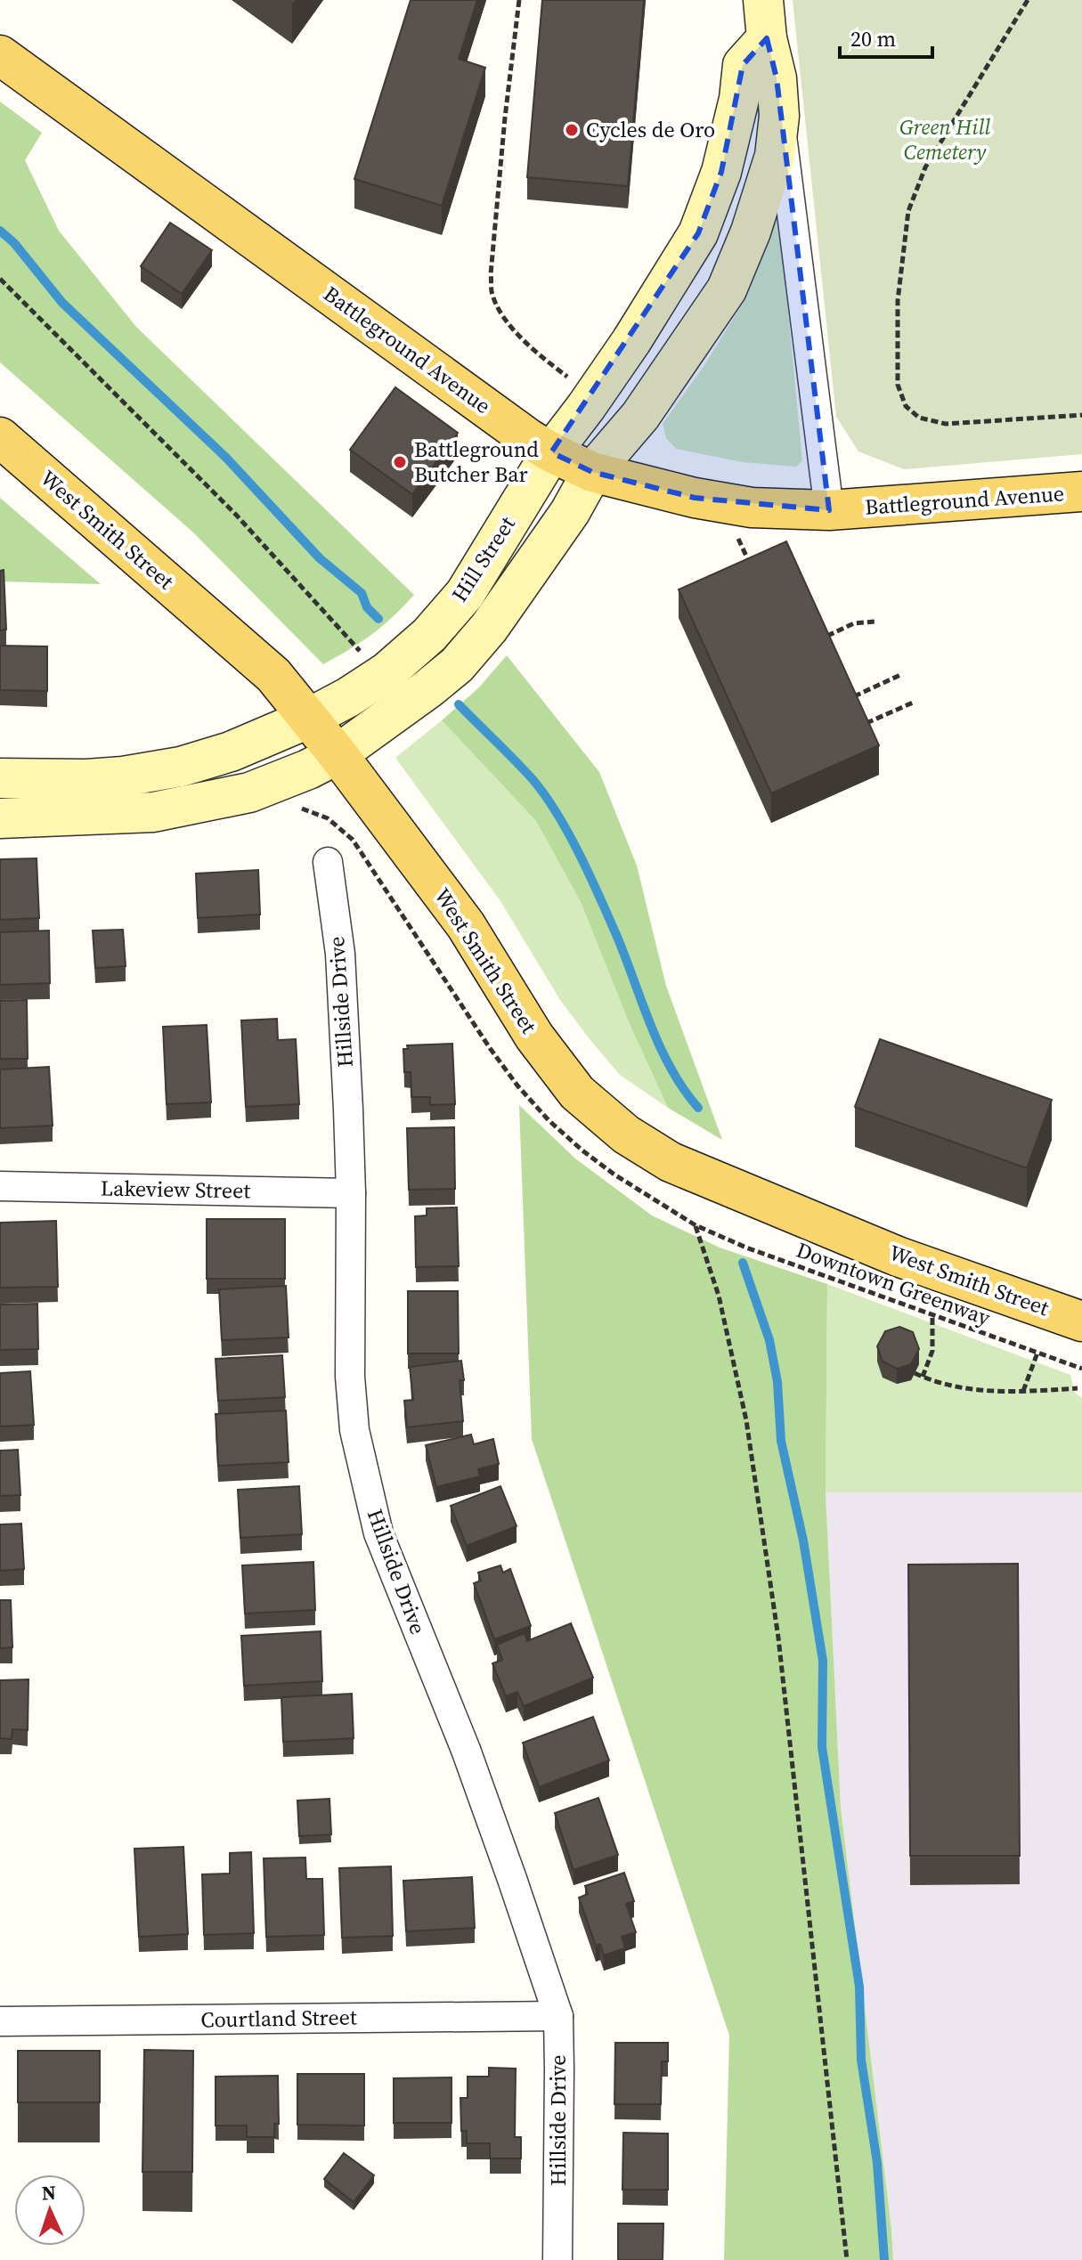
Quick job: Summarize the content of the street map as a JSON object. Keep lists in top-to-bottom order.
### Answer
{
  "streets": {
    "main road": ["Battleground Avenue", "West Smith Street"],
    "street": [
      "Hill Street",
      "Hillside Drive",
      "Lakeview Street",
      "Courtland Street"
    ],
    "path": ["Downtown Greenway"]
  },
  "crossings": [
    ["Battleground Avenue", "Hill Street"],
    ["West Smith Street", "Hill Street"],
    ["Hillside Drive", "Lakeview Street"],
    ["Hillside Drive", "Courtland Street"]
  ],
  "parks": ["Green Hill Cemetery"],
  "places": ["Cycles de Oro", "Battleground Butcher Bar"],
  "scale_bar": "20 m",
  "north": "top"
}
